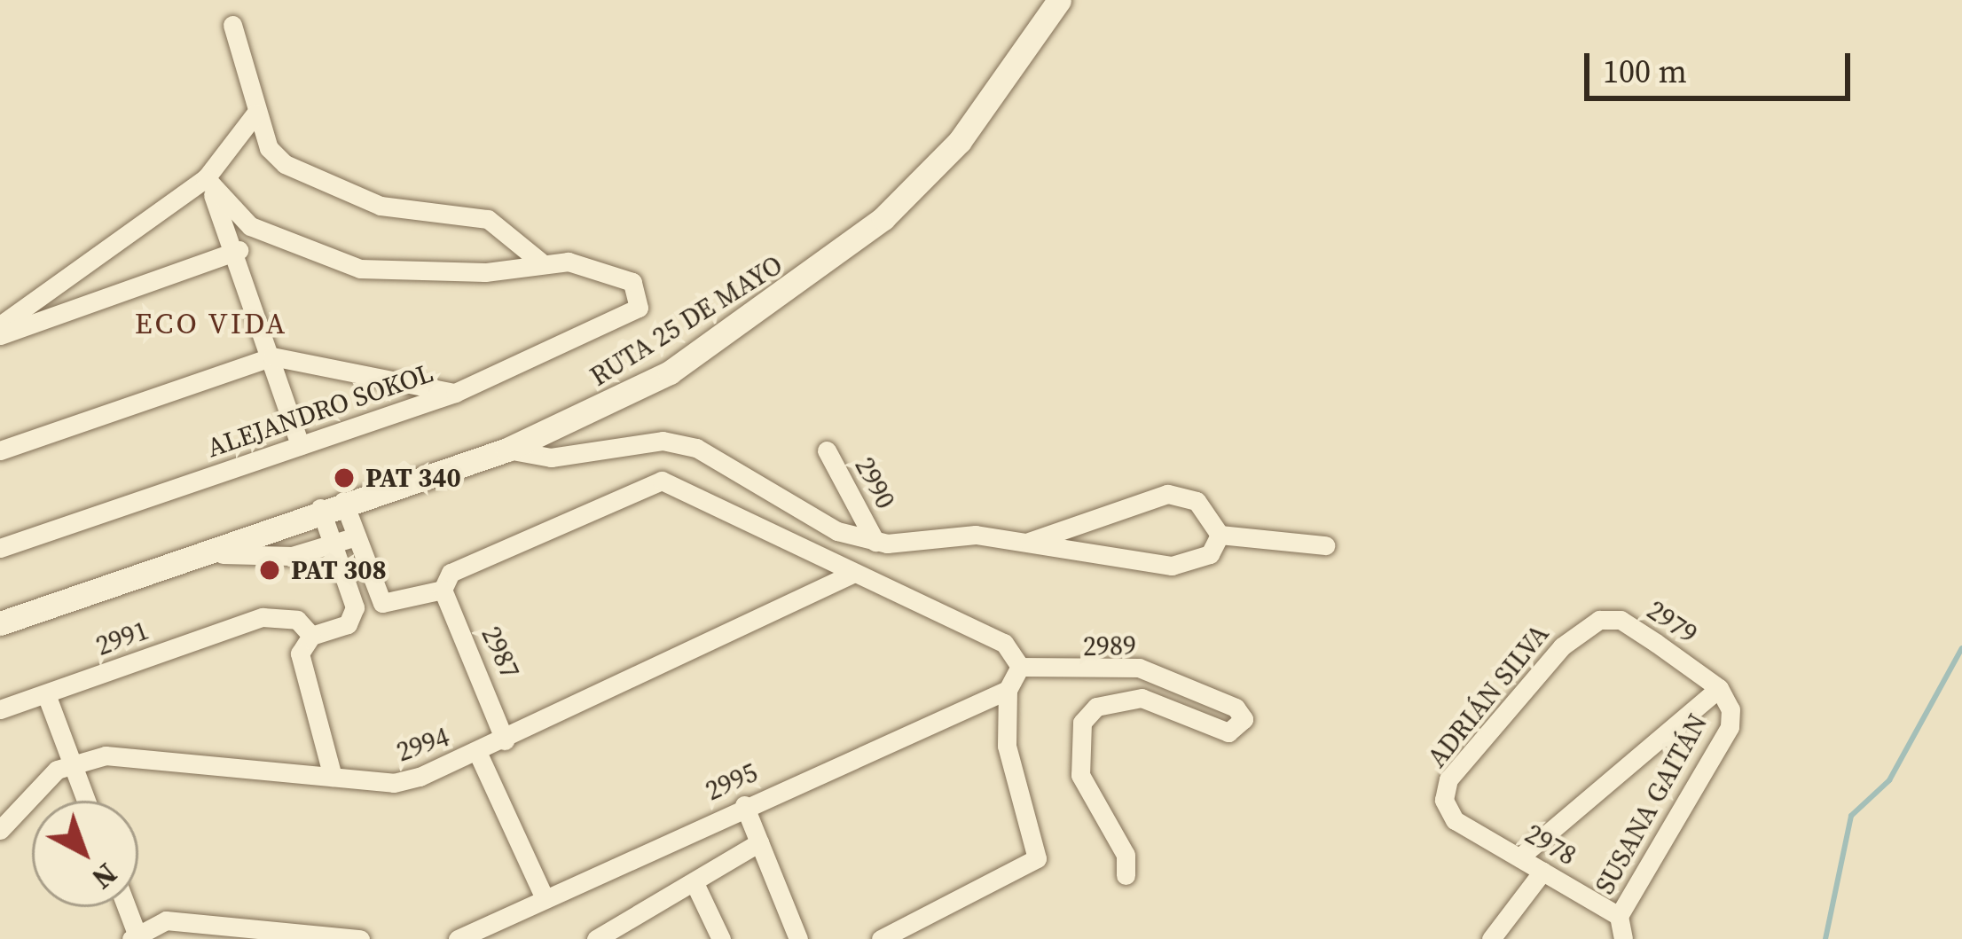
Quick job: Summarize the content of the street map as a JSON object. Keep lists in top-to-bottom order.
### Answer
{
  "streets": {
    "main road": ["RUTA 25 DE MAYO"],
    "street": [
      "ALEJANDRO SOKOL",
      "2990",
      "2979",
      "2991",
      "2989",
      "2987",
      "ADRIÁN SILVA",
      "2994",
      "2995",
      "SUSANA GAITÁN",
      "2978"
    ]
  },
  "crossings": [
    ["2979", "ADRIÁN SILVA"],
    ["2979", "SUSANA GAITÁN"],
    ["2987", "2994"],
    ["ADRIÁN SILVA", "2978"],
    ["SUSANA GAITÁN", "2978"]
  ],
  "districts": ["ECO VIDA"],
  "places": ["PAT 340", "PAT 308"],
  "scale_bar": "100 m",
  "north": "bottom right"
}
